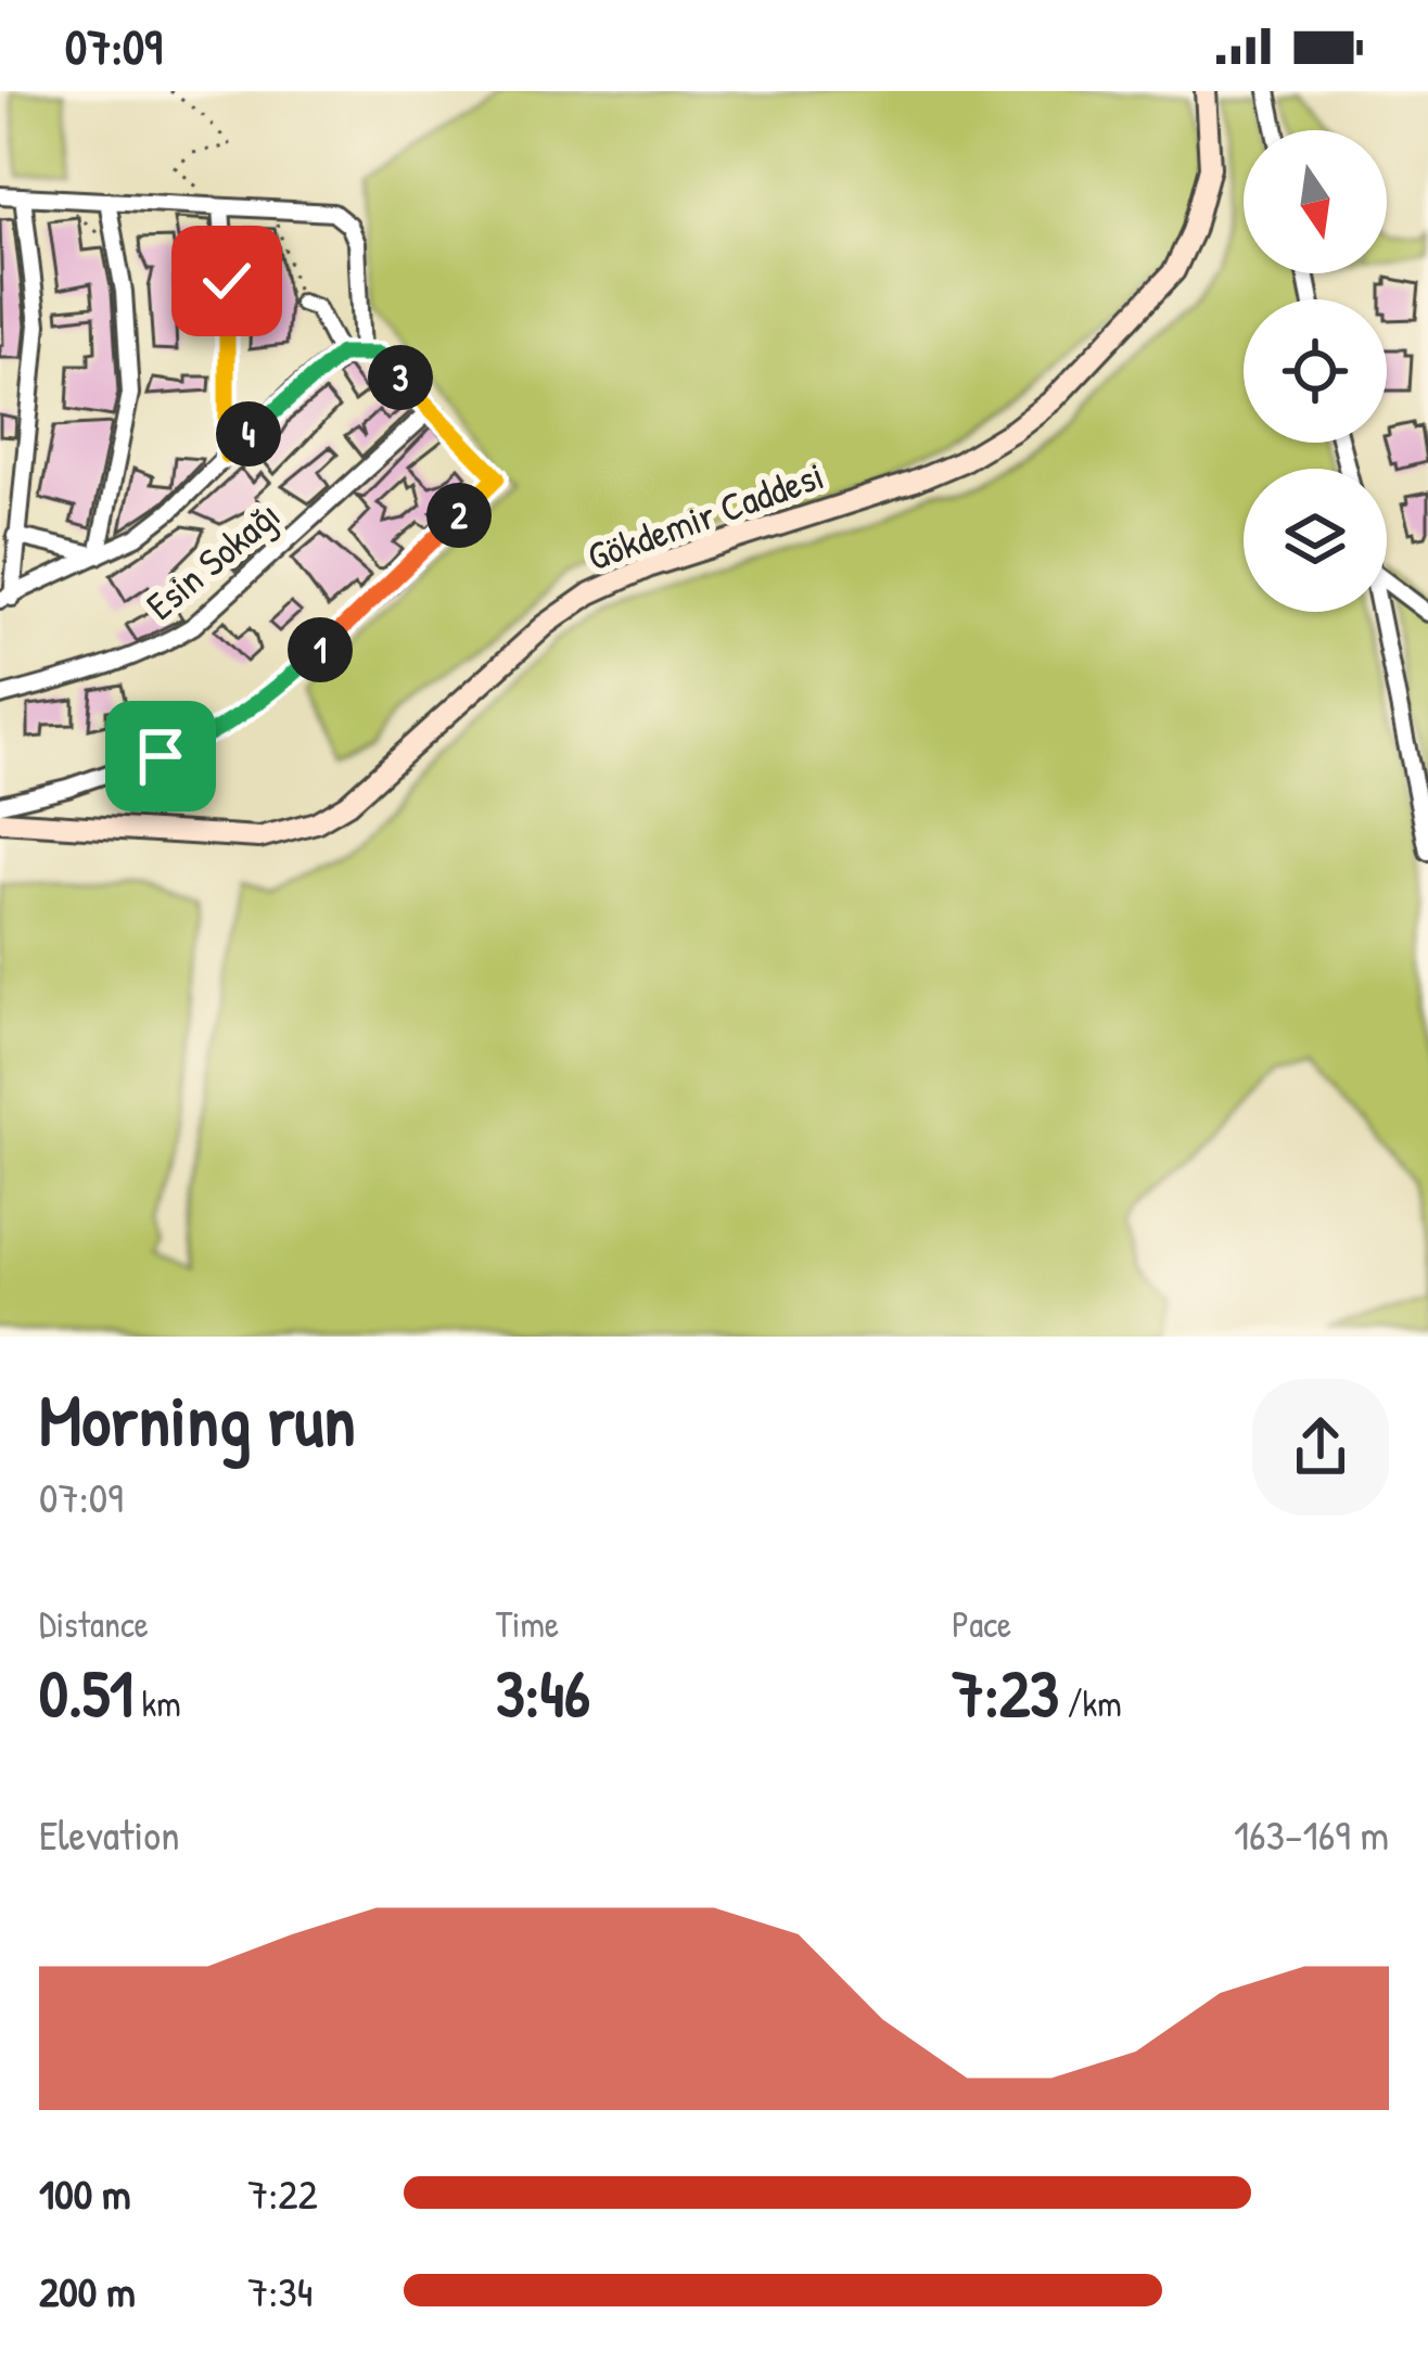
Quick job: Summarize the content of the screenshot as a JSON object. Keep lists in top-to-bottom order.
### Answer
{
  "streets": {
    "main road": ["Gökdemir Caddesi"],
    "street": ["Esin Sokağı"]
  },
  "north": "bottom",
  "page": {
    "status": "07:09",
    "pins": [
      "3",
      "4",
      "2",
      "1"
    ],
    "heading": ["Morning run", "07:09"],
    "stats": [
      ["Distance", "0.51 km"],
      ["Time", "3:46"],
      ["Pace", "7:23 /km"]
    ],
    "chart": ["Elevation", "163–169 m"],
    "list": [
      {
        "name": "100 m",
        "note": "7:22"
      },
      {
        "name": "200 m",
        "note": "7:34"
      }
    ]
  }
}
